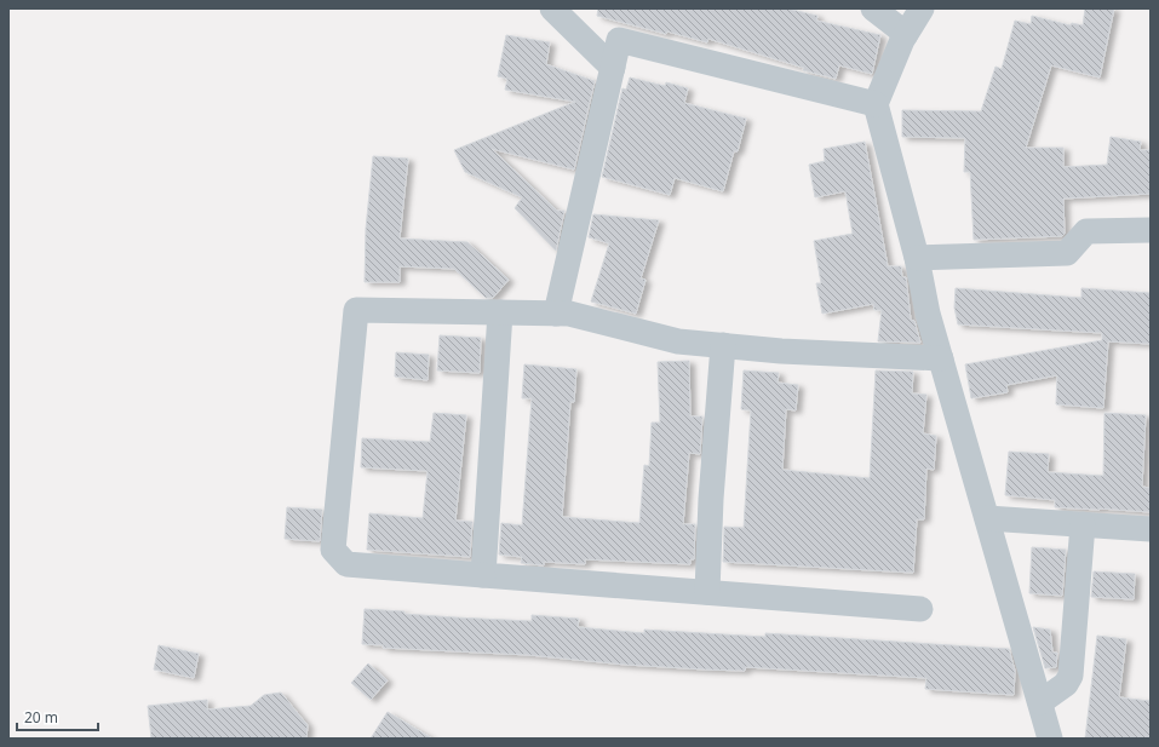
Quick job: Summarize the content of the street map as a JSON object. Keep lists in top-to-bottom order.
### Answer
{
  "scale_bar": "20 m"
}
